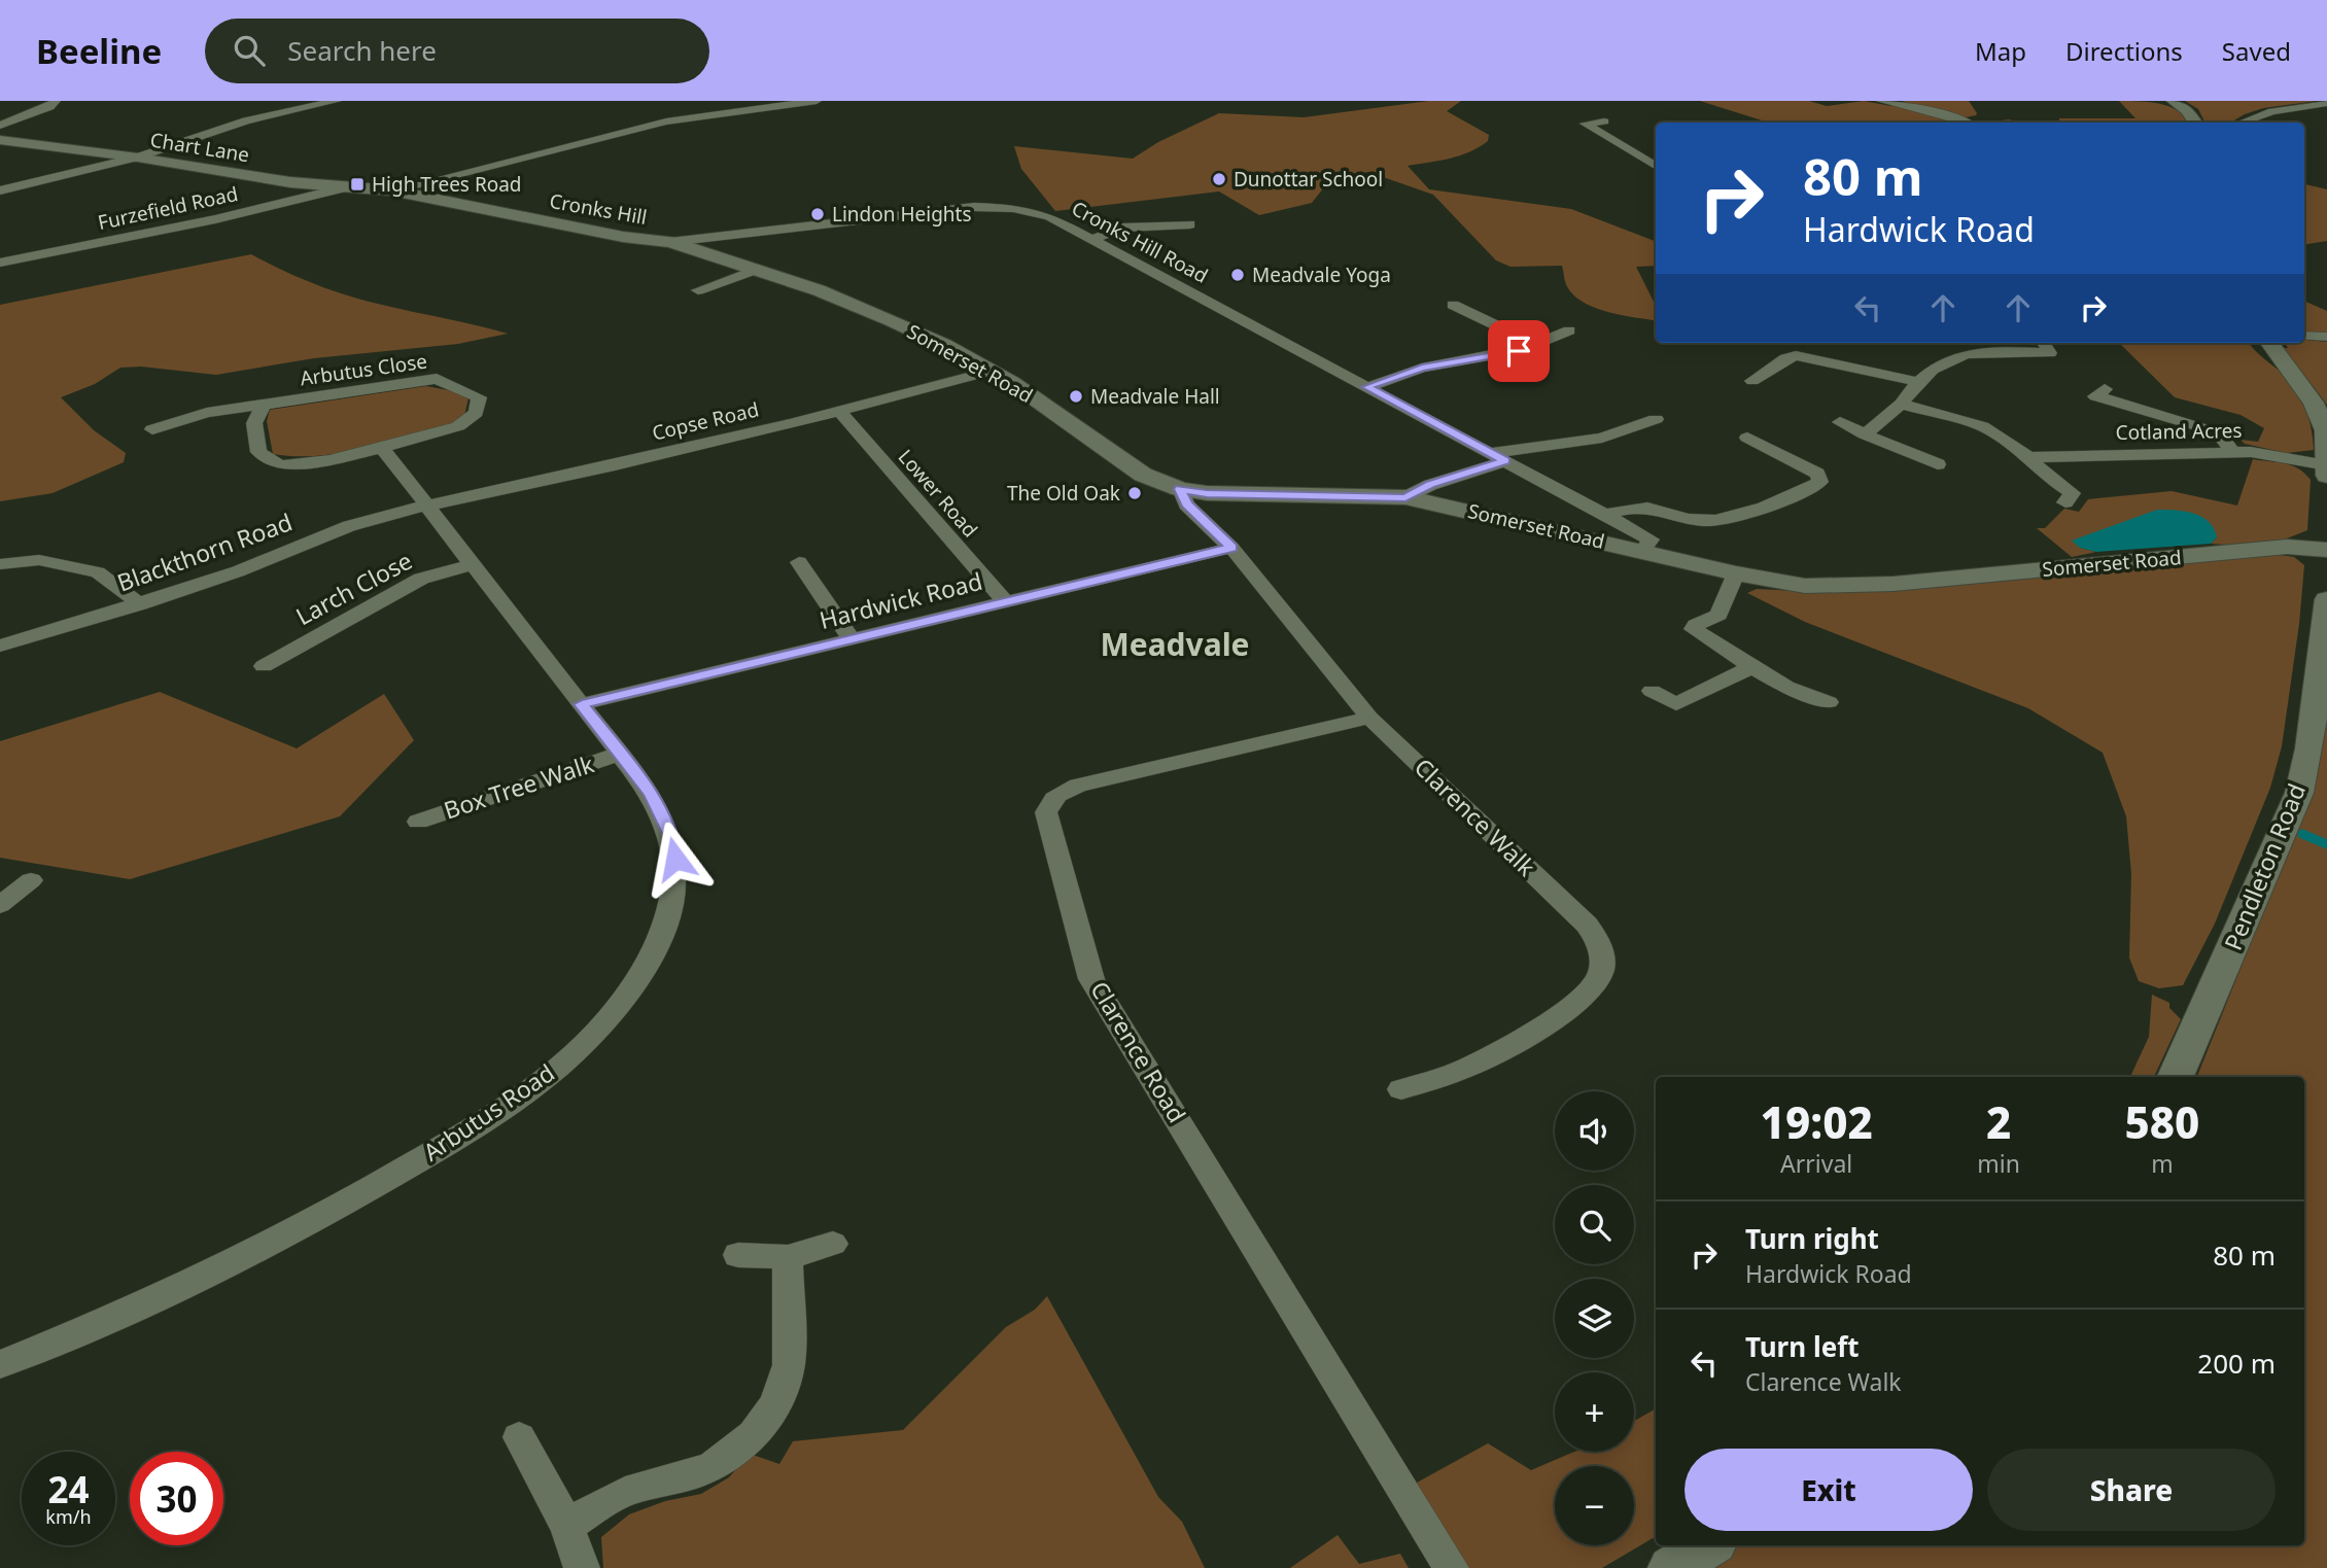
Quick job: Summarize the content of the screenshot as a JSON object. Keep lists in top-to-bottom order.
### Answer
{
  "streets": {
    "street": [
      "Chart Lane",
      "Furzefield Road",
      "Cronks Hill",
      "Cronks Hill Road",
      "Somerset Road",
      "Arbutus Close",
      "Copse Road",
      "Cotland Acres",
      "Lower Road",
      "Blackthorn Road",
      "Larch Close",
      "Hardwick Road",
      "Box Tree Walk",
      "Clarence Walk",
      "Pendleton Road",
      "Clarence Road",
      "Arbutus Road"
    ]
  },
  "crossings": [
    ["Chart Lane", "Furzefield Road"],
    ["Chart Lane", "Cronks Hill"],
    ["Cronks Hill", "Cronks Hill Road"],
    ["Cronks Hill", "Somerset Road"],
    ["Cronks Hill Road", "Somerset Road"],
    ["Somerset Road", "Copse Road"],
    ["Somerset Road", "Clarence Walk"],
    ["Copse Road", "Lower Road"],
    ["Copse Road", "Blackthorn Road"],
    ["Copse Road", "Arbutus Road"],
    ["Lower Road", "Hardwick Road"],
    ["Blackthorn Road", "Arbutus Road"],
    ["Larch Close", "Arbutus Road"],
    ["Hardwick Road", "Clarence Walk"],
    ["Hardwick Road", "Arbutus Road"],
    ["Box Tree Walk", "Arbutus Road"],
    ["Clarence Walk", "Clarence Road"]
  ],
  "districts": ["Meadvale"],
  "places": {
    "other": [
      "Dunottar School",
      "Lindon Heights",
      "Meadvale Yoga",
      "Meadvale Hall",
      "The Old Oak"
    ],
    "transit": ["High Trees Road"]
  },
  "page": {
    "header": "Beeline",
    "search": "Search here",
    "nav": ["Map", "Directions", "Saved"],
    "turn": ["80 m", "Hardwick Road"],
    "eta": [
      "19:02",
      "Arrival",
      "2",
      "min",
      "580",
      "m"
    ],
    "map_buttons": ["+", "−"],
    "list": [
      {
        "name": "Turn right",
        "note": "Hardwick Road",
        "value": "80 m"
      },
      {
        "name": "Turn left",
        "note": "Clarence Walk",
        "value": "200 m"
      }
    ],
    "buttons": ["Exit", "Share"],
    "speed": "24 km/h",
    "limit": "30"
  }
}
